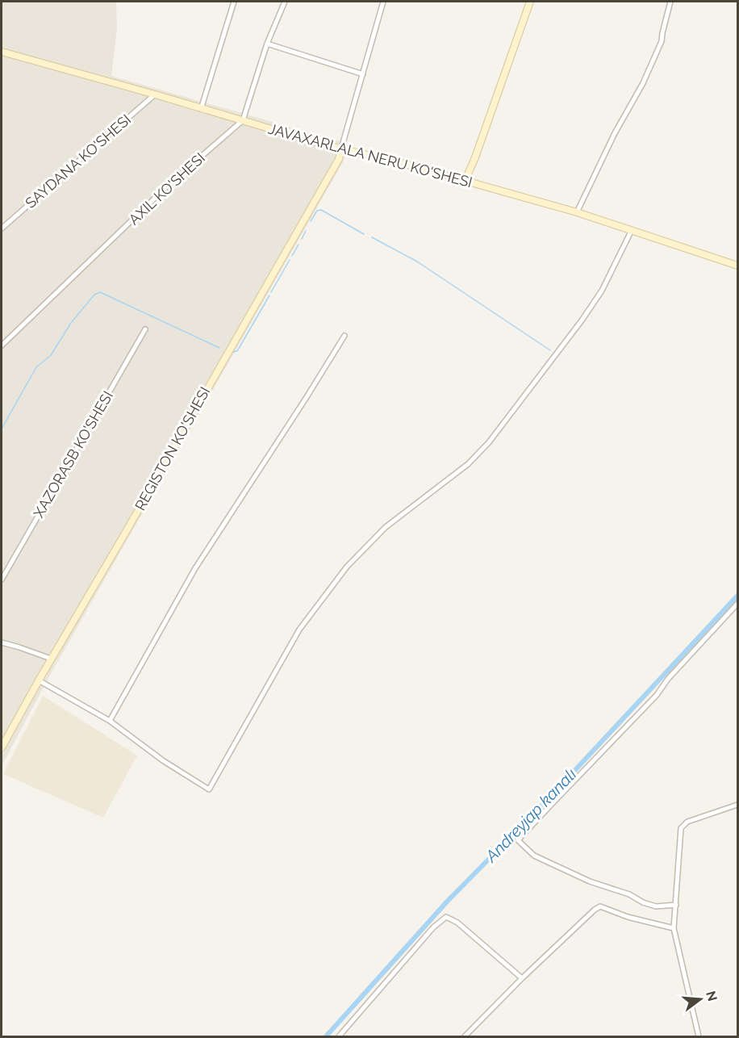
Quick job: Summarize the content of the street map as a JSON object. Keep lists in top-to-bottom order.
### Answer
{
  "streets": {
    "street": [
      "JAVAXARLALA NERU KO'SHESI",
      "SAYDANA KO'SHESI",
      "AXIL KO'SHESI",
      "REGISTON KO'SHESI",
      "XAZORASB KO'SHESI"
    ]
  },
  "crossings": [
    ["JAVAXARLALA NERU KO'SHESI", "SAYDANA KO'SHESI"],
    ["JAVAXARLALA NERU KO'SHESI", "AXIL KO'SHESI"],
    ["JAVAXARLALA NERU KO'SHESI", "REGISTON KO'SHESI"]
  ],
  "water": ["Andreyjap kanalı"],
  "north": "right"
}
